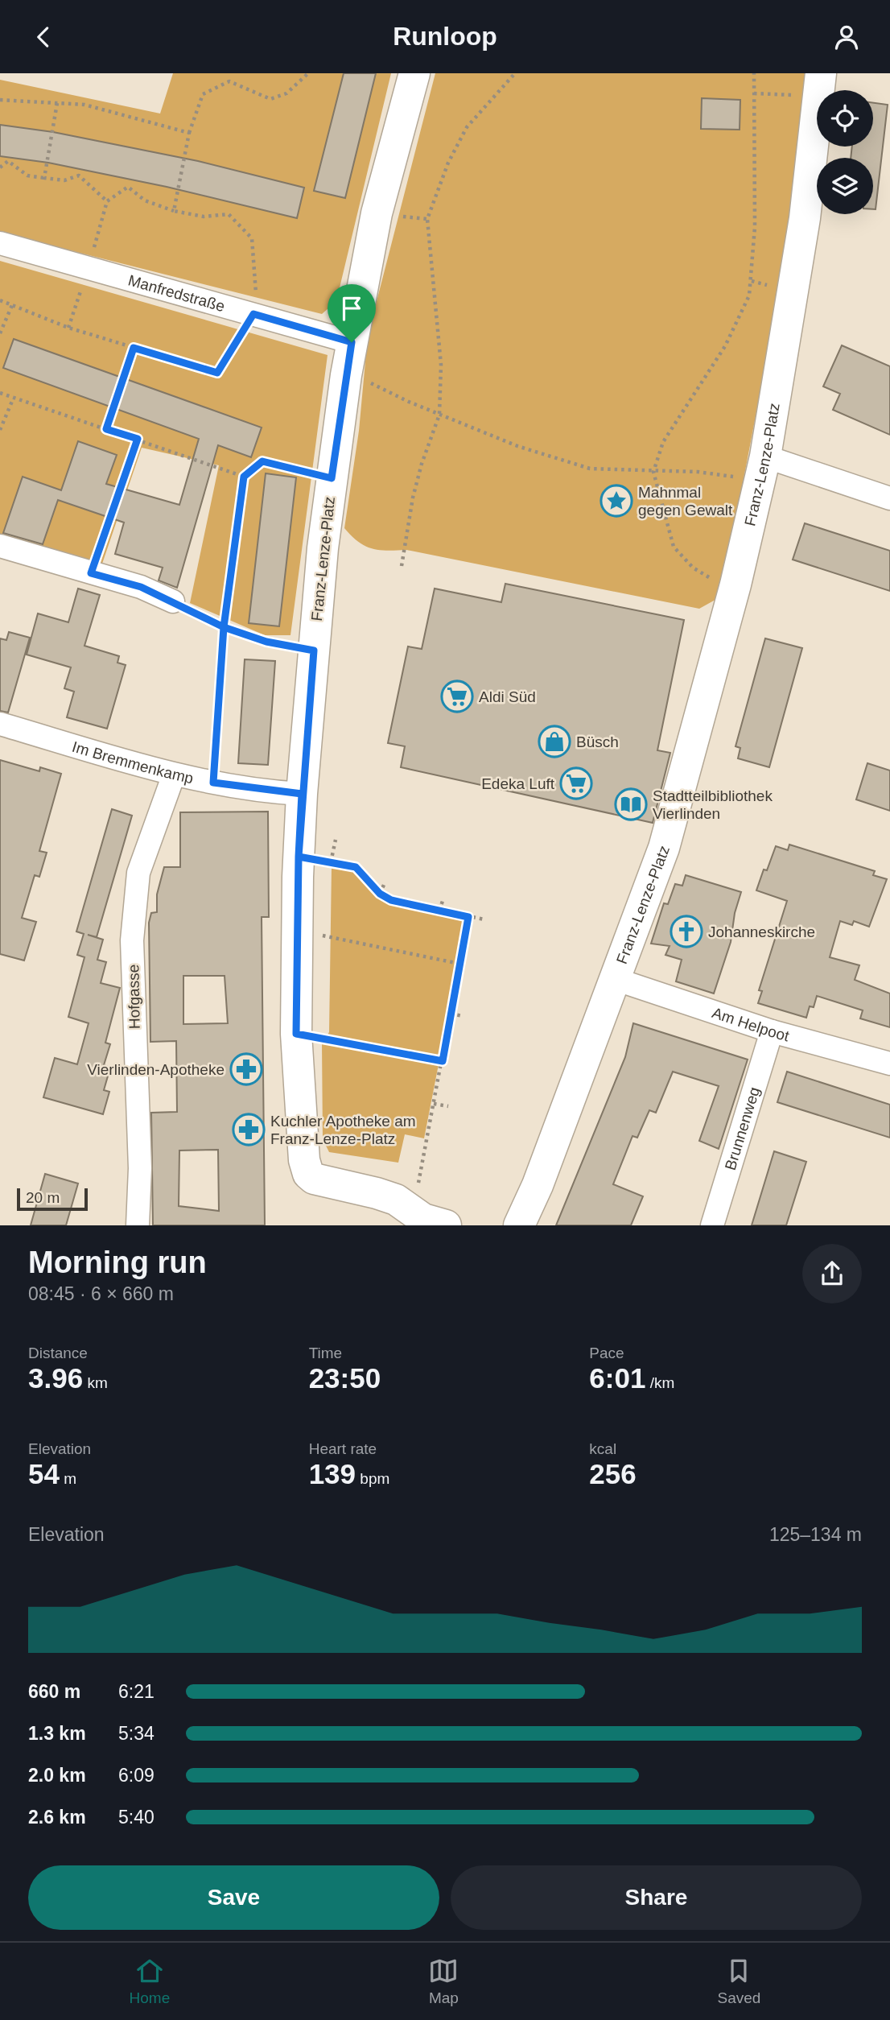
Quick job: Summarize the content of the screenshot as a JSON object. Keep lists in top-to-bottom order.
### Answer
{
  "streets": {
    "street": [
      "Manfredstraße",
      "Franz-Lenze-Platz",
      "Im Bremmenkamp",
      "Hofgasse",
      "Am Helpoot",
      "Brunnenweg"
    ]
  },
  "crossings": [
    ["Manfredstraße", "Franz-Lenze-Platz"],
    ["Franz-Lenze-Platz", "Im Bremmenkamp"],
    ["Franz-Lenze-Platz", "Am Helpoot"],
    ["Im Bremmenkamp", "Hofgasse"],
    ["Am Helpoot", "Brunnenweg"]
  ],
  "places": {
    "place": ["Mahnmal gegen Gewalt"],
    "supermarket": ["Aldi Süd", "Edeka Luft"],
    "shop": ["Büsch"],
    "library": ["Stadtteilbibliothek Vierlinden"],
    "church": ["Johanneskirche"],
    "pharmacy": ["Vierlinden-Apotheke", "Kuchler Apotheke am Franz-Lenze-Platz"]
  },
  "scale_bar": "20 m",
  "page": {
    "header": "Runloop",
    "scale": "20 m",
    "heading": ["Morning run", "08:45 · 6 × 660 m"],
    "stats": [
      ["Distance", "3.96 km"],
      ["Time", "23:50"],
      ["Pace", "6:01 /km"],
      ["Elevation", "54 m"],
      ["Heart rate", "139 bpm"],
      ["kcal", "256"]
    ],
    "chart": ["Elevation", "125–134 m"],
    "list": [
      {
        "name": "660 m",
        "note": "6:21"
      },
      {
        "name": "1.3 km",
        "note": "5:34"
      },
      {
        "name": "2.0 km",
        "note": "6:09"
      },
      {
        "name": "2.6 km",
        "note": "5:40"
      }
    ],
    "buttons": ["Save", "Share"],
    "tabs": ["Home", "Map", "Saved"]
  }
}
